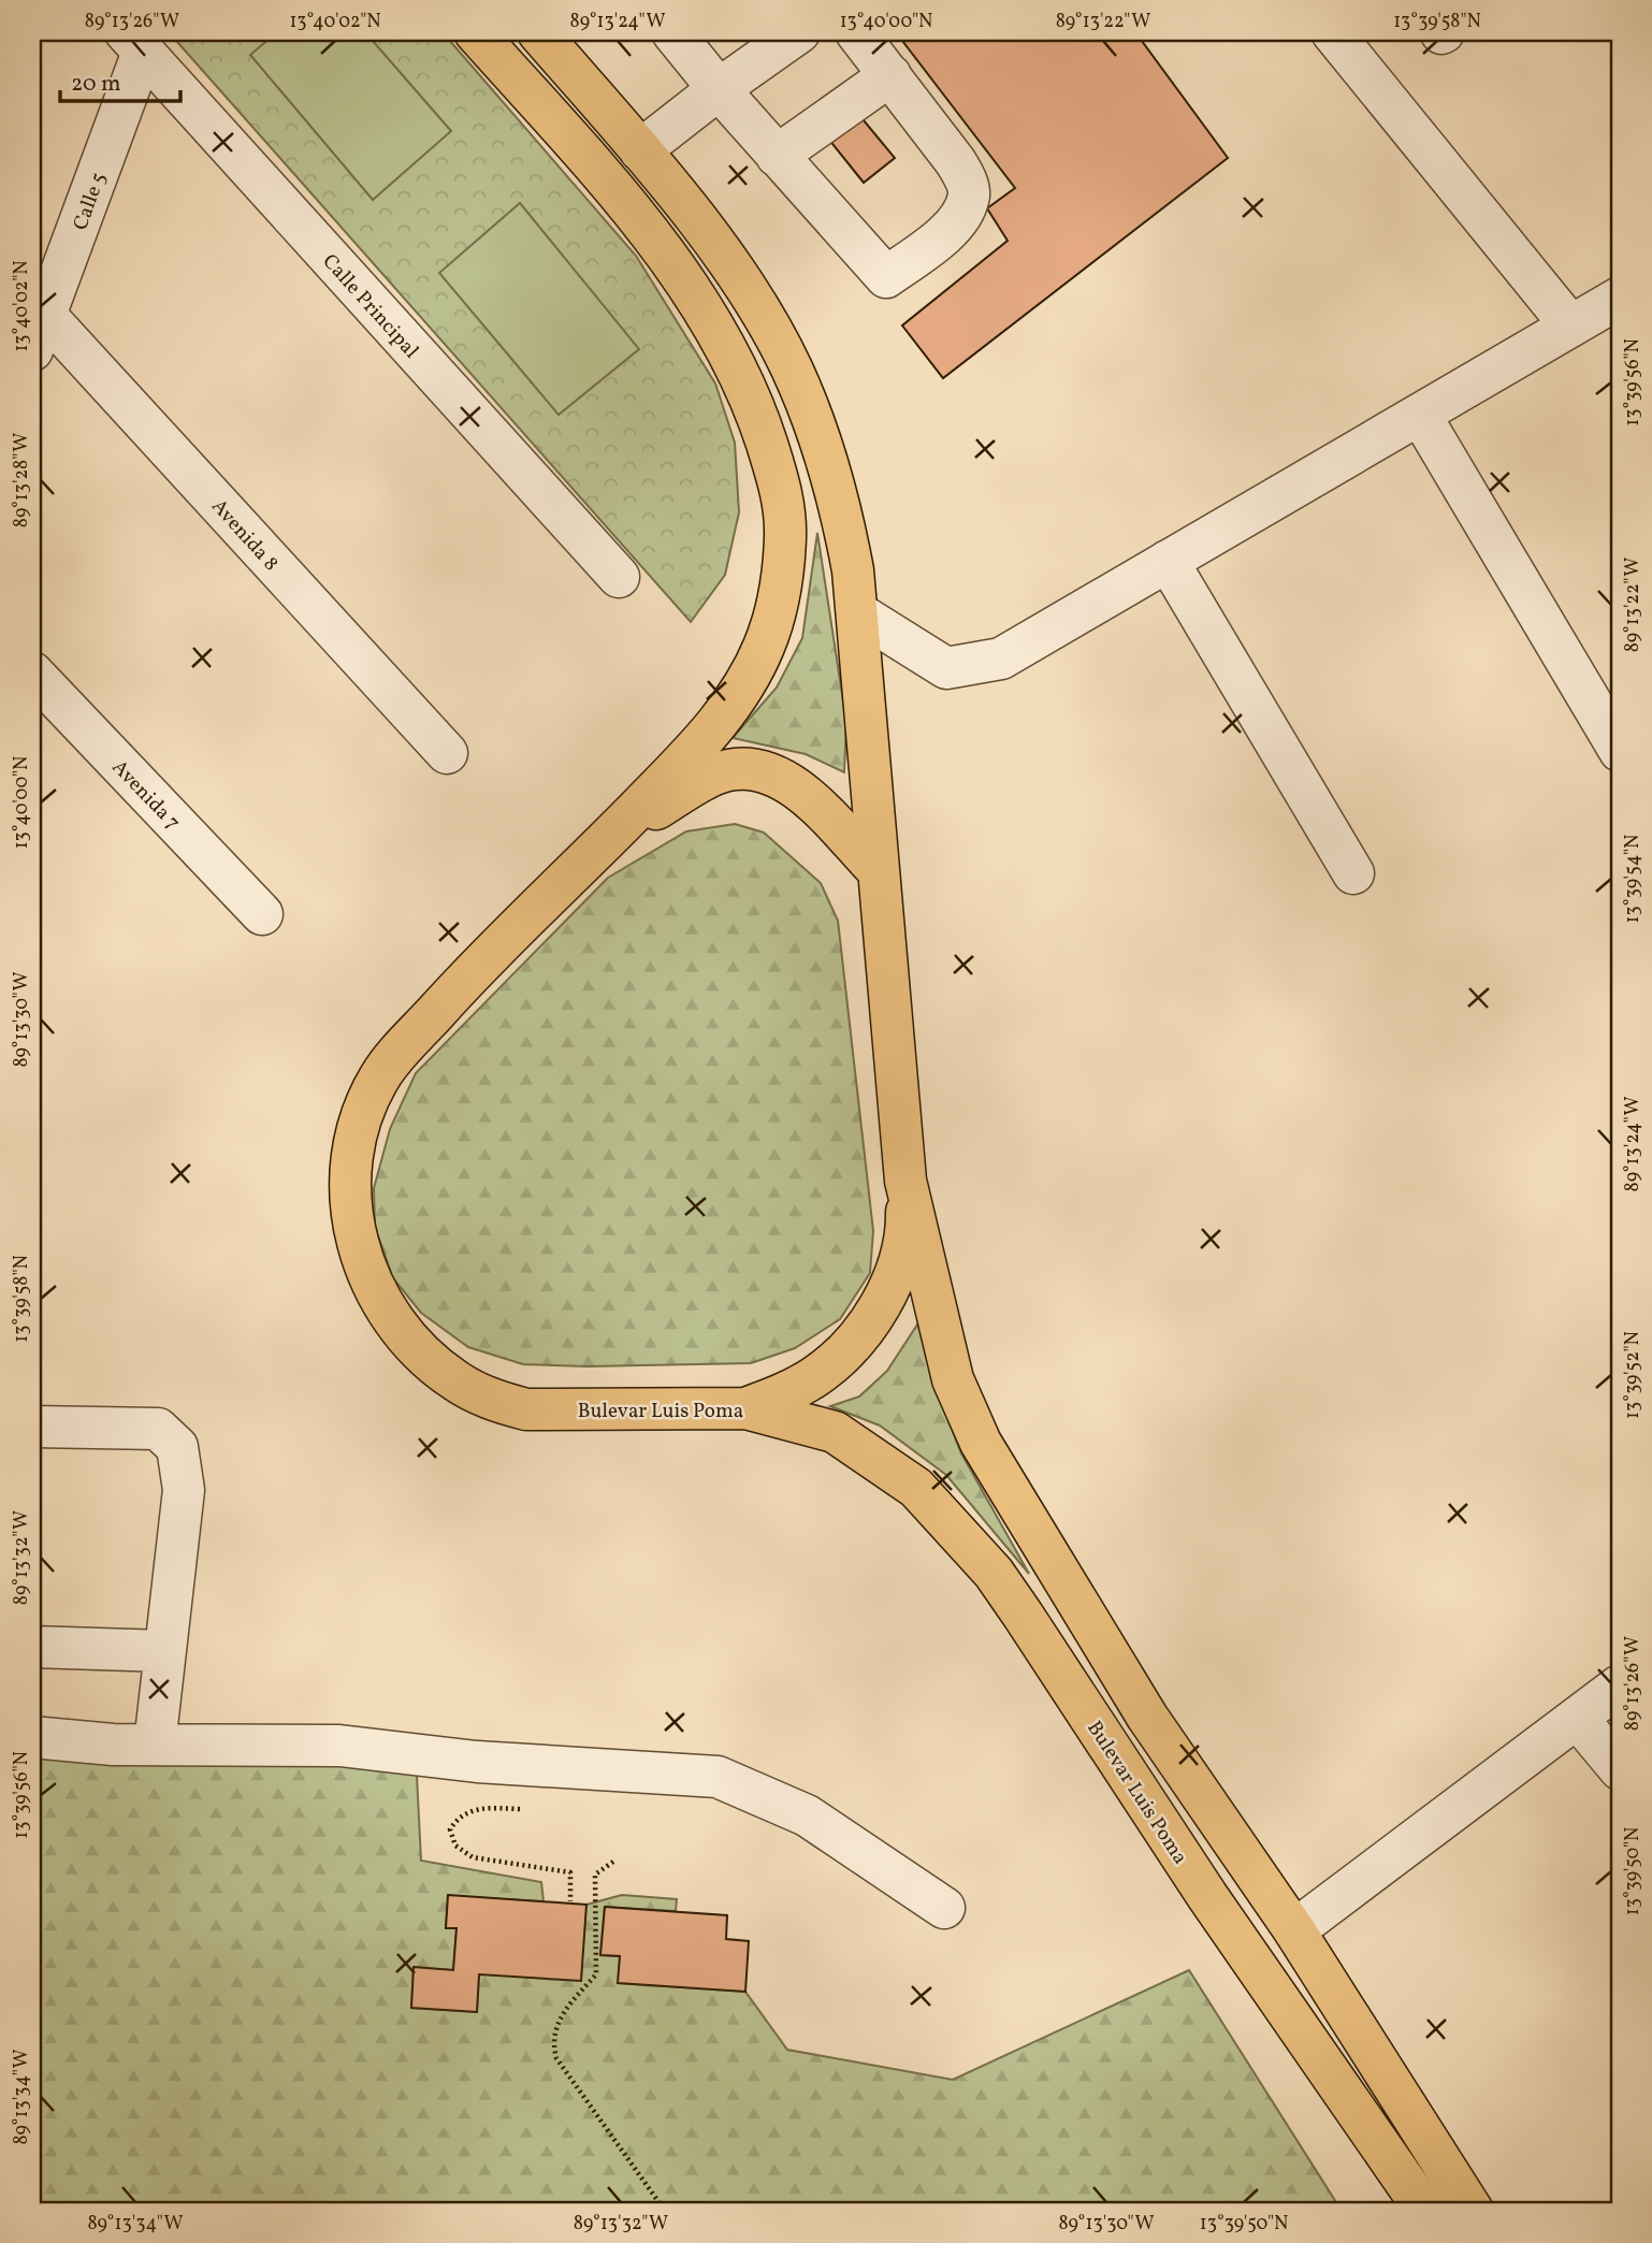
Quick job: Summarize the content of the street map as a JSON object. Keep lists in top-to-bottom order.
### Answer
{
  "streets": {
    "highway": ["Bulevar Luis Poma"],
    "street": [
      "Calle 5",
      "Calle Principal",
      "Avenida 8",
      "Avenida 7"
    ]
  },
  "crossings": [
    ["Calle 5", "Calle Principal"],
    ["Calle 5", "Avenida 8"]
  ],
  "scale_bar": "20 m",
  "coordinates": [
    "89°13'26\"W",
    "13°40'02\"N",
    "89°13'24\"W",
    "13°40'00\"N",
    "89°13'22\"W",
    "13°39'58\"N",
    "13°39'56\"N",
    "89°13'28\"W",
    "13°39'54\"N",
    "89°13'30\"W",
    "13°39'52\"N",
    "89°13'32\"W",
    "13°39'50\"N",
    "89°13'34\"W"
  ]
}
